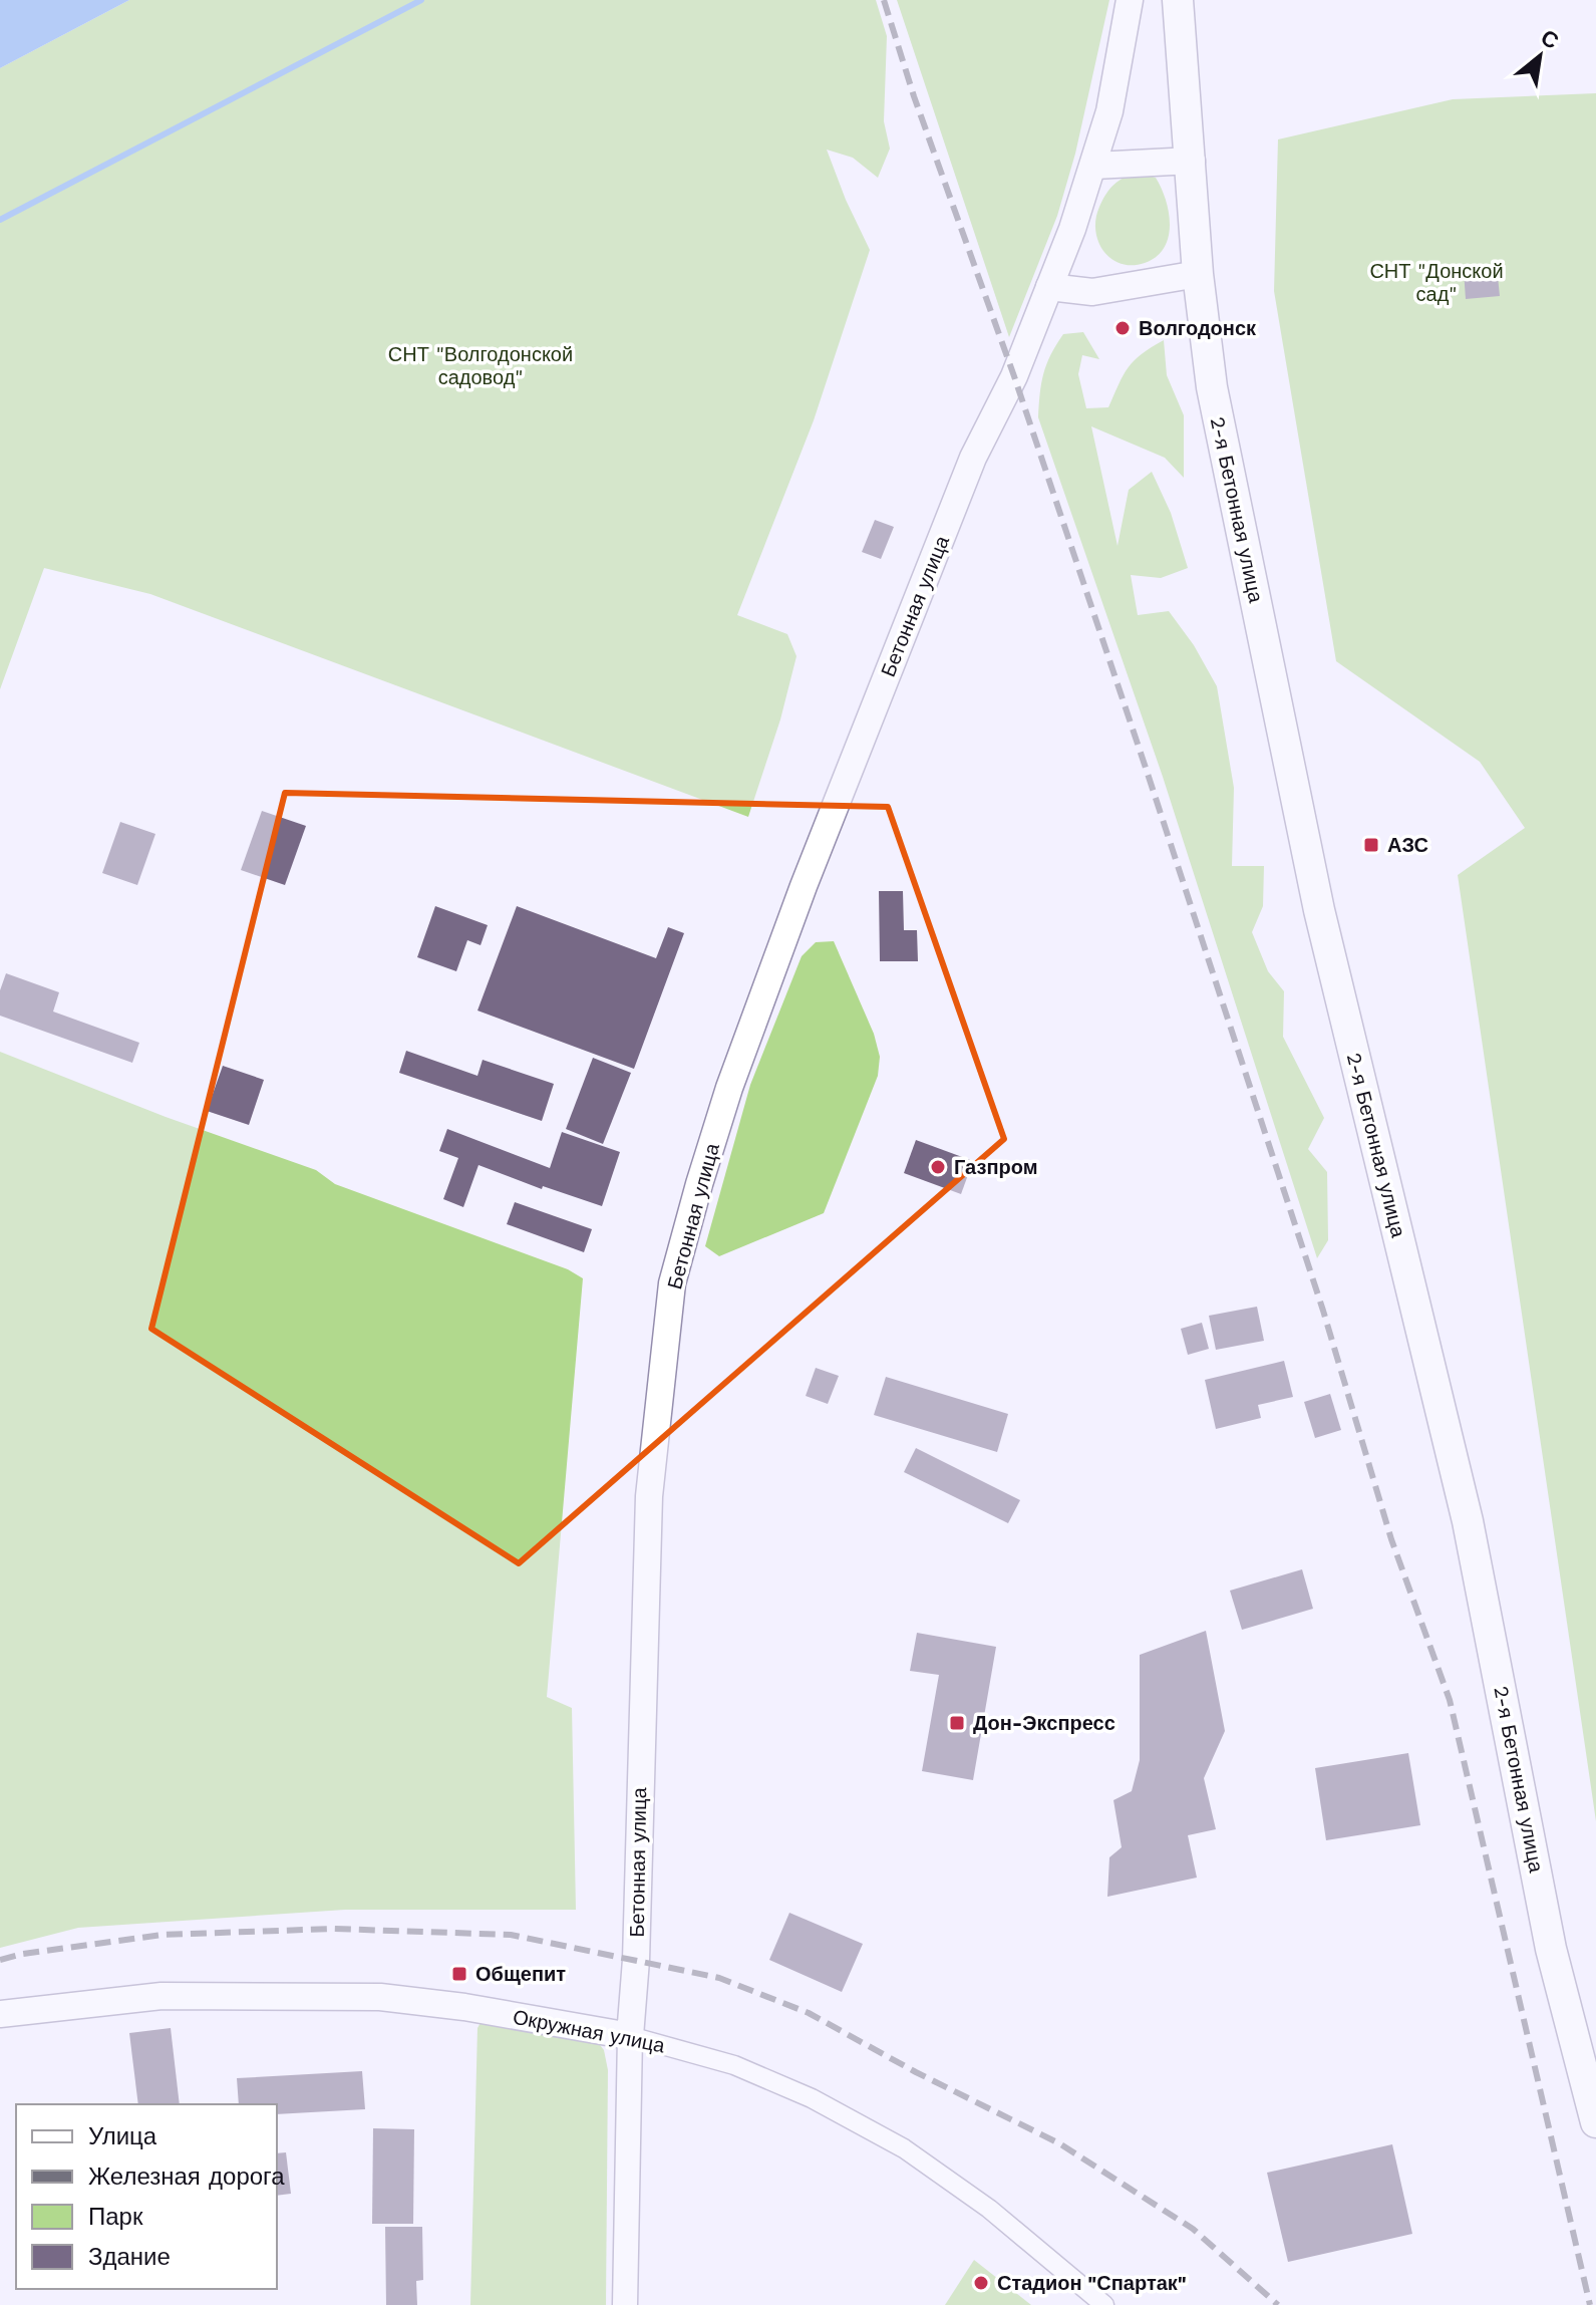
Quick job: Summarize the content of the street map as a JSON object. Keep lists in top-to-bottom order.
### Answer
{
  "streets": {
    "main road": ["2-я Бетонная улица", "Бетонная улица", "Окружная улица"]
  },
  "crossings": [
    ["Бетонная улица", "Окружная улица"]
  ],
  "parks": ["СНТ \"Донской сад\"", "СНТ \"Волгодонской садовод\""],
  "places": {
    "other": ["Волгодонск", "Газпром", "Стадион \"Спартак\""],
    "transit": ["АЗС", "Дон-Экспресс", "Общепит"]
  },
  "legend": [
    "Улица",
    "Железная дорога",
    "Парк",
    "Здание"
  ],
  "north": "top right"
}
